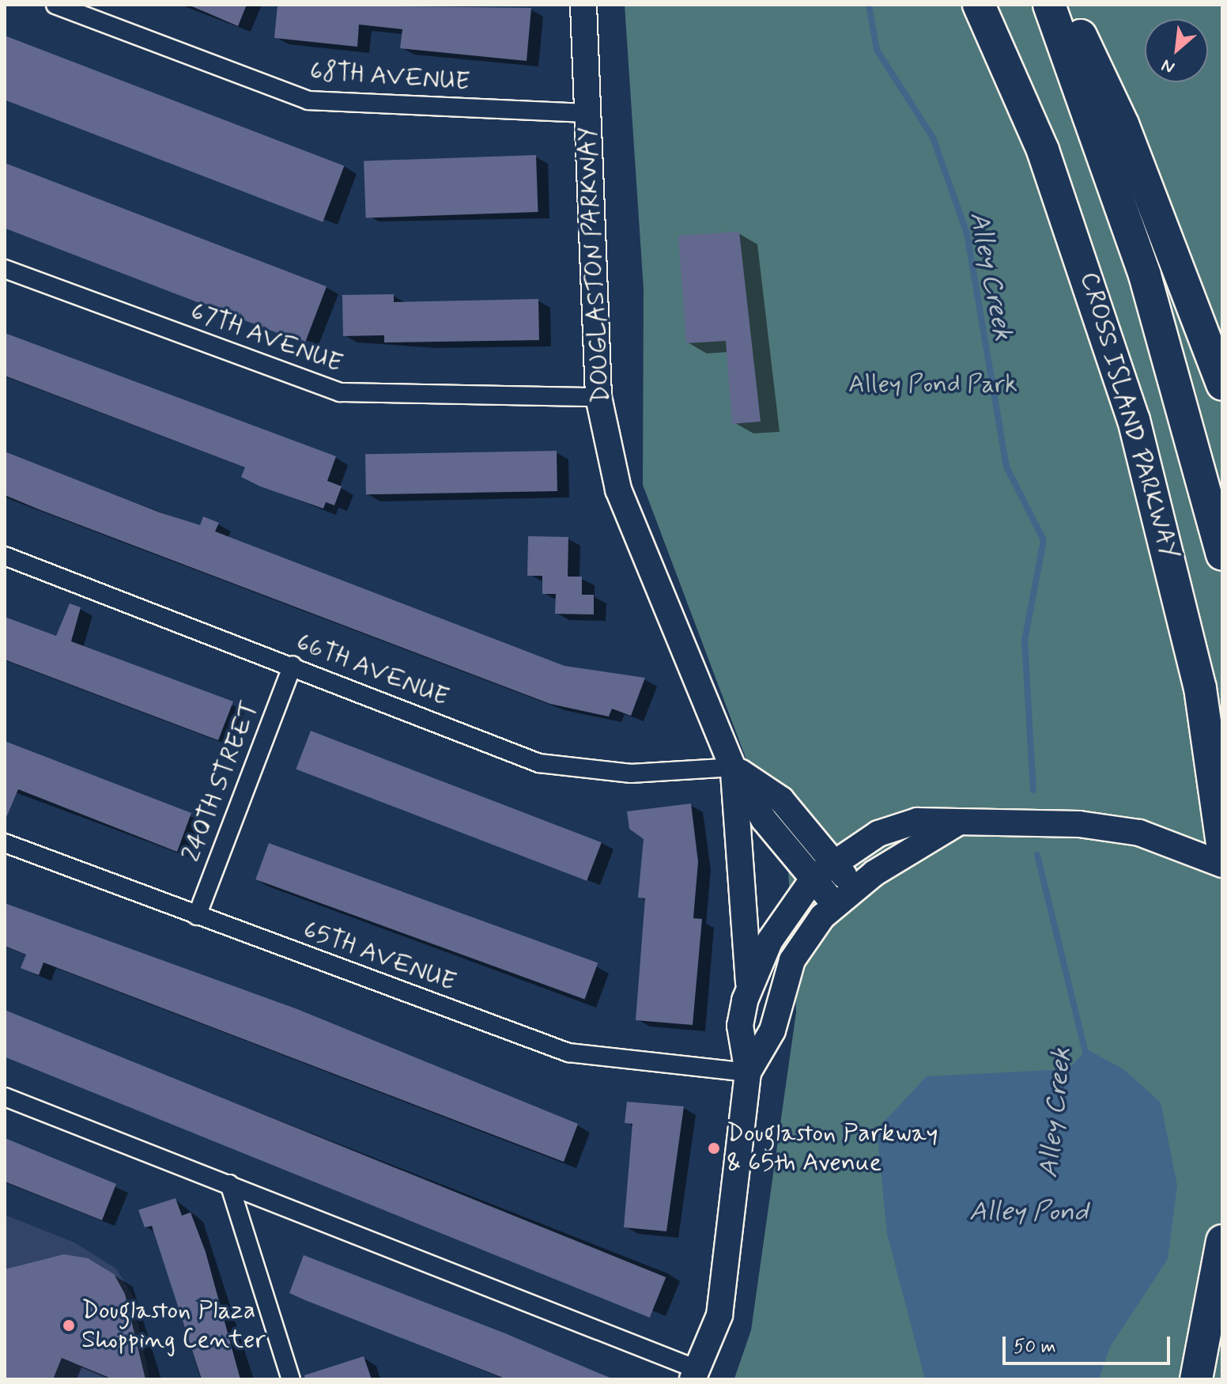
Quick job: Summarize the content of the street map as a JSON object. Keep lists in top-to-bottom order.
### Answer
{
  "streets": {
    "highway": ["CROSS ISLAND PARKWAY"],
    "main road": ["DOUGLASTON PARKWAY"],
    "street": [
      "68TH AVENUE",
      "67TH AVENUE",
      "66TH AVENUE",
      "240TH STREET",
      "65TH AVENUE"
    ]
  },
  "crossings": [
    ["68TH AVENUE", "DOUGLASTON PARKWAY"],
    ["DOUGLASTON PARKWAY", "67TH AVENUE"],
    ["DOUGLASTON PARKWAY", "66TH AVENUE"],
    ["DOUGLASTON PARKWAY", "65TH AVENUE"],
    ["66TH AVENUE", "240TH STREET"],
    ["240TH STREET", "65TH AVENUE"]
  ],
  "water": ["Alley Creek", "Alley Pond"],
  "parks": ["Alley Pond Park"],
  "places": ["Douglaston Parkway & 65th Avenue", "Douglaston Plaza Shopping Center"],
  "scale_bar": "50 m",
  "north": "bottom left"
}
